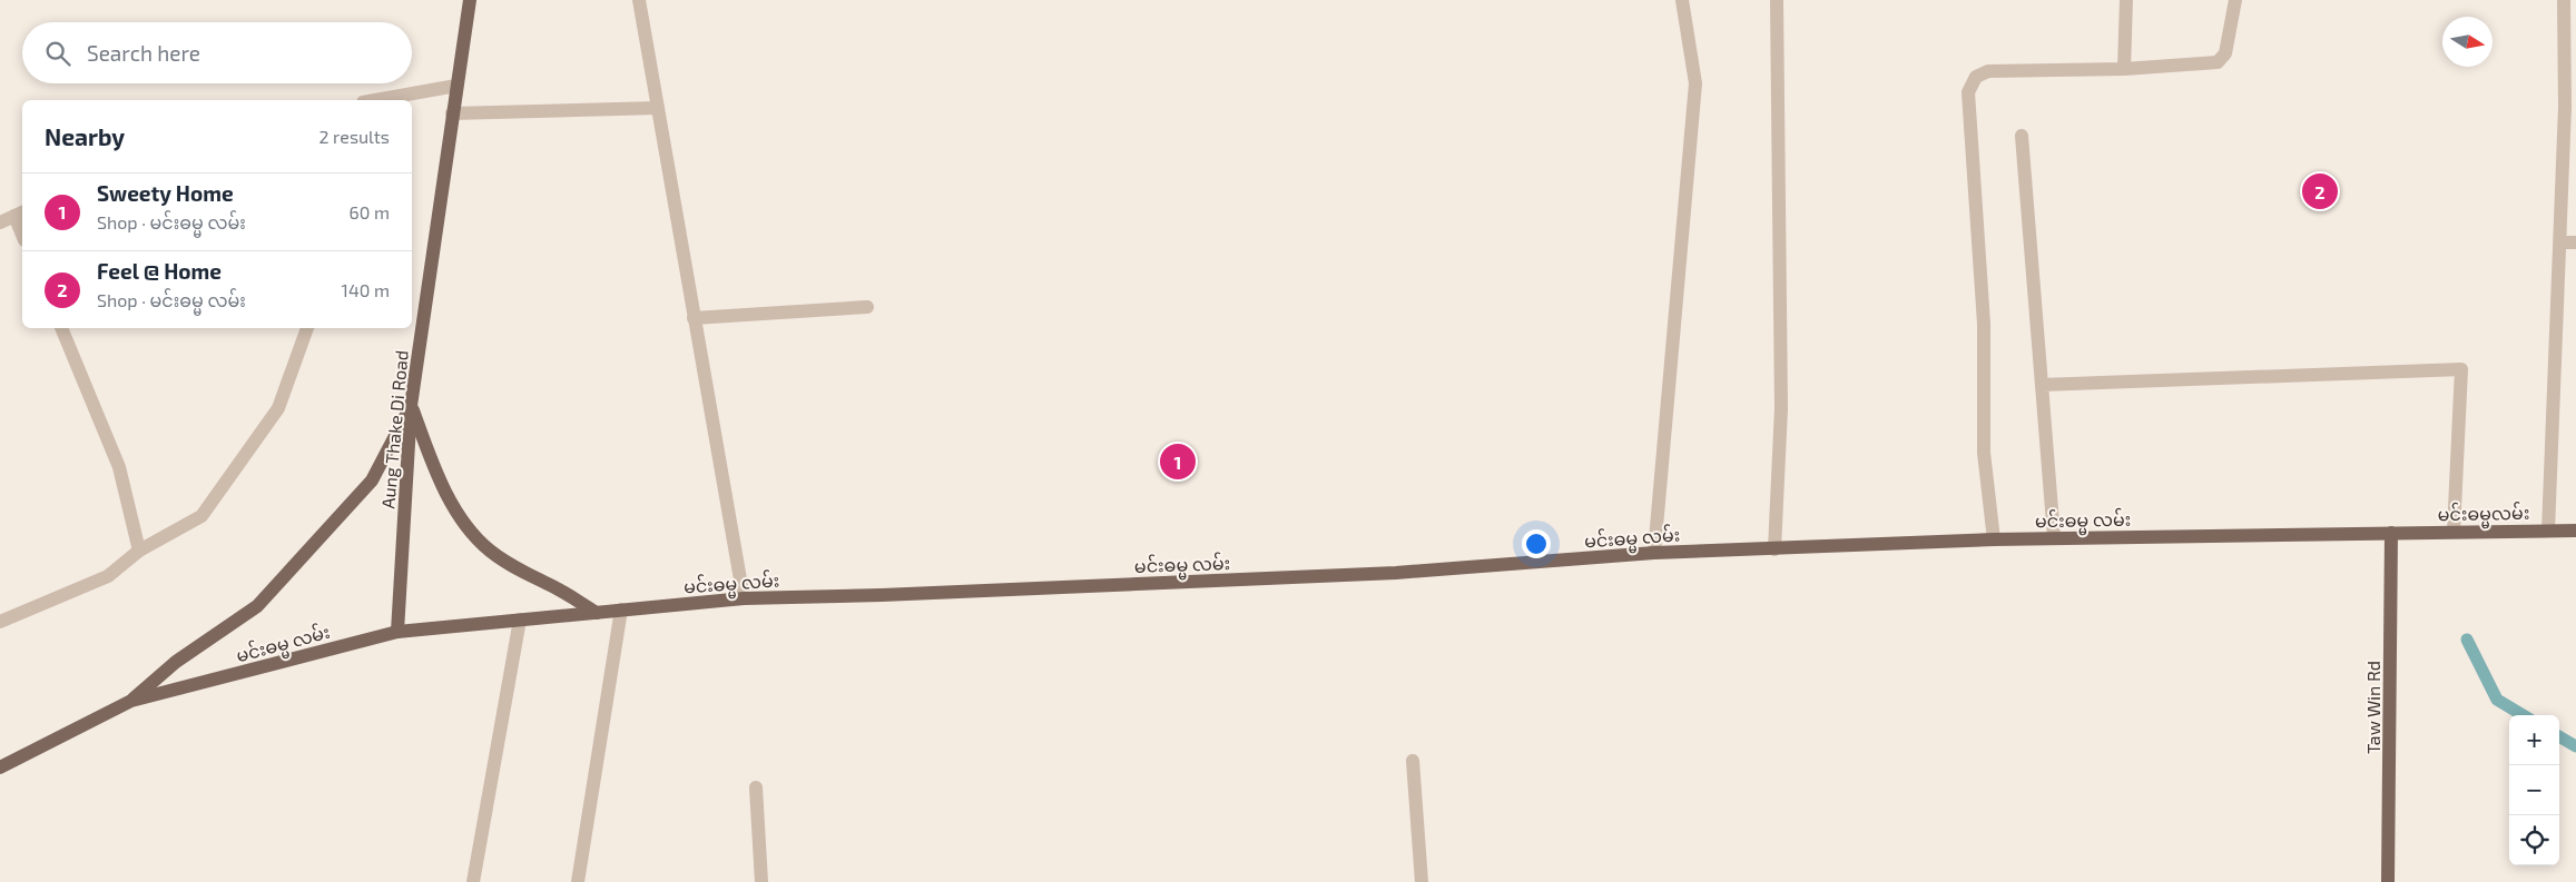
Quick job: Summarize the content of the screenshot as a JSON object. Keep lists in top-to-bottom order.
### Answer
{
  "streets": {
    "main road": [
      "Aung Thake Di Road",
      "မင်းဓမ္မလမ်း",
      "မင်းဓမ္မ လမ်း",
      "Taw Win Rd"
    ]
  },
  "crossings": [
    ["Aung Thake Di Road", "မင်းဓမ္မ လမ်း"],
    ["မင်းဓမ္မလမ်း", "မင်းဓမ္မ လမ်း"],
    ["မင်းဓမ္မလမ်း", "Taw Win Rd"],
    ["မင်းဓမ္မ လမ်း", "Taw Win Rd"]
  ],
  "north": "right",
  "page": {
    "search": "Search here",
    "heading": ["Nearby", "2 results"],
    "pins": ["2", "1"],
    "list": [
      {
        "mark": "1",
        "name": "Sweety Home",
        "note": "Shop · မင်းဓမ္မ လမ်း",
        "value": "60 m"
      },
      {
        "mark": "2",
        "name": "Feel @ Home",
        "note": "Shop · မင်းဓမ္မ လမ်း",
        "value": "140 m"
      }
    ],
    "map_buttons": ["+", "−"]
  }
}
